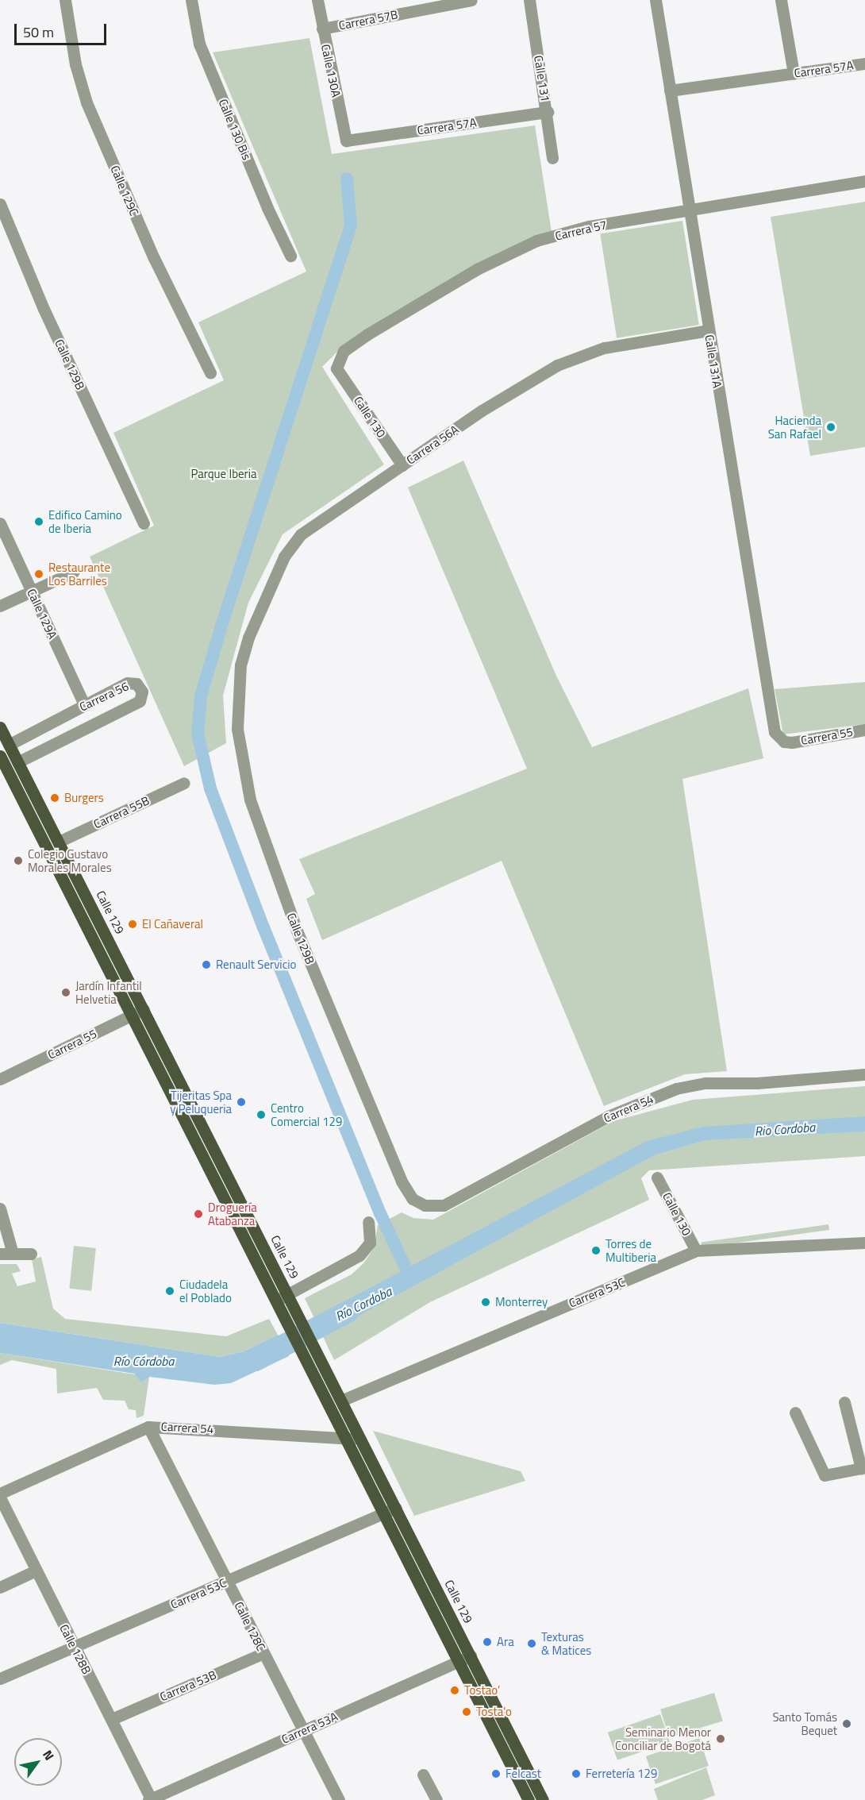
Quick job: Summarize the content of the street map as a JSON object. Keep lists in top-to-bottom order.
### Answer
{
  "streets": {
    "main road": ["Calle 129"],
    "street": [
      "Carrera 57B",
      "Carrera 57A",
      "Calle 130A",
      "Calle 131",
      "Calle 130 Bis",
      "Calle 129C",
      "Carrera 57",
      "Calle 131A",
      "Calle 129B",
      "Calle 130",
      "Carrera 56A",
      "Calle 129A",
      "Carrera 56",
      "Carrera 55",
      "Carrera 55B",
      "Carrera 54",
      "Carrera 53C",
      "Calle 128C",
      "Calle 128B",
      "Carrera 53B",
      "Carrera 53A"
    ]
  },
  "crossings": [
    ["Carrera 57B", "Calle 130A"],
    ["Carrera 57A", "Calle 130A"],
    ["Carrera 57A", "Calle 131"],
    ["Carrera 57A", "Calle 131A"],
    ["Carrera 57", "Calle 131A"],
    ["Carrera 57", "Calle 130"],
    ["Calle 131A", "Carrera 56A"],
    ["Calle 131A", "Carrera 55"],
    ["Calle 129B", "Carrera 56A"],
    ["Calle 129B", "Carrera 54"],
    ["Calle 130", "Carrera 56A"],
    ["Calle 130", "Carrera 53C"],
    ["Calle 129A", "Carrera 56"],
    ["Carrera 56", "Calle 129"],
    ["Carrera 55", "Calle 129"],
    ["Carrera 55B", "Calle 129"],
    ["Calle 129", "Carrera 54"],
    ["Calle 129", "Carrera 53C"],
    ["Calle 129", "Carrera 53A"],
    ["Carrera 54", "Calle 128C"],
    ["Carrera 53C", "Calle 128C"],
    ["Carrera 53C", "Calle 128B"],
    ["Calle 128C", "Carrera 53B"],
    ["Calle 128C", "Carrera 53A"],
    ["Calle 128B", "Carrera 53B"],
    ["Calle 128B", "Carrera 53A"]
  ],
  "water": ["Rio Cordoba", "Río Cordoba", "Río Córdoba"],
  "parks": ["Parque Iberia"],
  "places": [
    "Hacienda San Rafael",
    "Edifico Camino de Iberia",
    "Restaurante Los Barriles",
    "Burgers",
    "Colegio Gustavo Morales Morales",
    "El Cañaveral",
    "Renault Servicio",
    "Jardín Infantil Helvetia",
    "Tijeritas Spa y Peluqueria",
    "Centro Comercial 129",
    "Droguería Atabanza",
    "Torres de Multiberia",
    "Ciudadela el Poblado",
    "Monterrey",
    "Ara",
    "Texturas & Matices",
    "Tostao’",
    "Tosta'o",
    "Santo Tomás Bequet",
    "Seminario Menor Conciliar de Bogotá",
    "Felcast",
    "Ferretería 129"
  ],
  "scale_bar": "50 m",
  "north": "top right"
}
